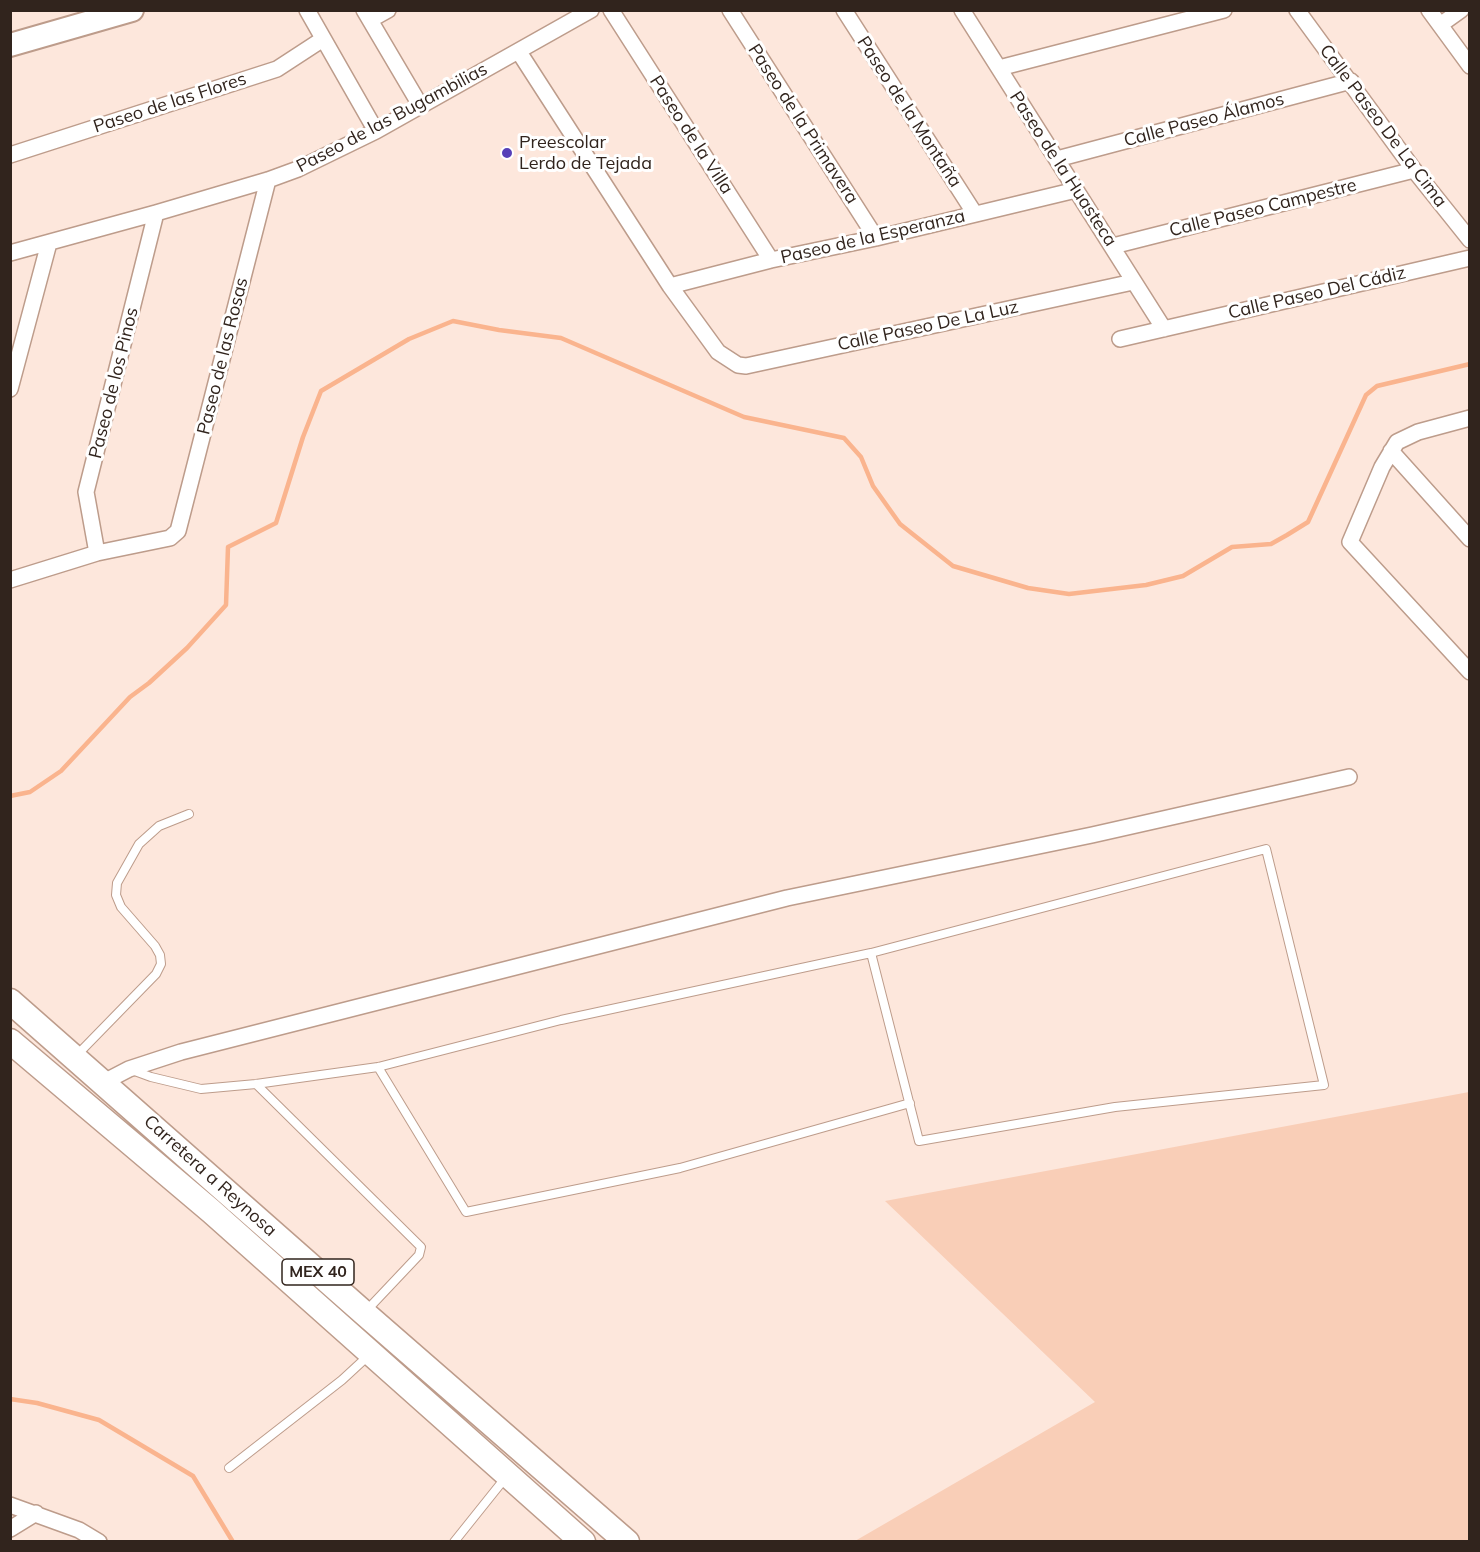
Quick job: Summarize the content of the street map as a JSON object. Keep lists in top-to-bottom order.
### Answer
{
  "streets": {
    "main road": ["Carretera a Reynosa", "MEX 40"],
    "street": [
      "Paseo de las Flores",
      "Paseo de la Montaña",
      "Paseo de las Bugambilias",
      "Calle Paseo Álamos",
      "Paseo de la Primavera",
      "Calle Paseo De La Cima",
      "Paseo de la Villa",
      "Paseo de la Huasteca",
      "Calle Paseo Campestre",
      "Paseo de la Esperanza",
      "Calle Paseo Del Cádiz",
      "Calle Paseo De La Luz",
      "Paseo de las Rosas",
      "Paseo de los Pinos"
    ]
  },
  "crossings": [
    ["Paseo de la Montaña", "Paseo de la Esperanza"],
    ["Paseo de las Bugambilias", "Paseo de las Rosas"],
    ["Paseo de las Bugambilias", "Paseo de los Pinos"],
    ["Calle Paseo Álamos", "Calle Paseo De La Cima"],
    ["Calle Paseo Álamos", "Paseo de la Huasteca"],
    ["Paseo de la Primavera", "Paseo de la Esperanza"],
    ["Calle Paseo De La Cima", "Calle Paseo Campestre"],
    ["Paseo de la Villa", "Paseo de la Esperanza"],
    ["Paseo de la Huasteca", "Calle Paseo Campestre"],
    ["Paseo de la Huasteca", "Paseo de la Esperanza"],
    ["Paseo de la Huasteca", "Calle Paseo Del Cádiz"],
    ["Paseo de la Huasteca", "Calle Paseo De La Luz"],
    ["Paseo de la Esperanza", "Calle Paseo De La Luz"],
    ["Paseo de las Rosas", "Paseo de los Pinos"]
  ],
  "places": ["Preescolar Lerdo de Tejada"]
}
